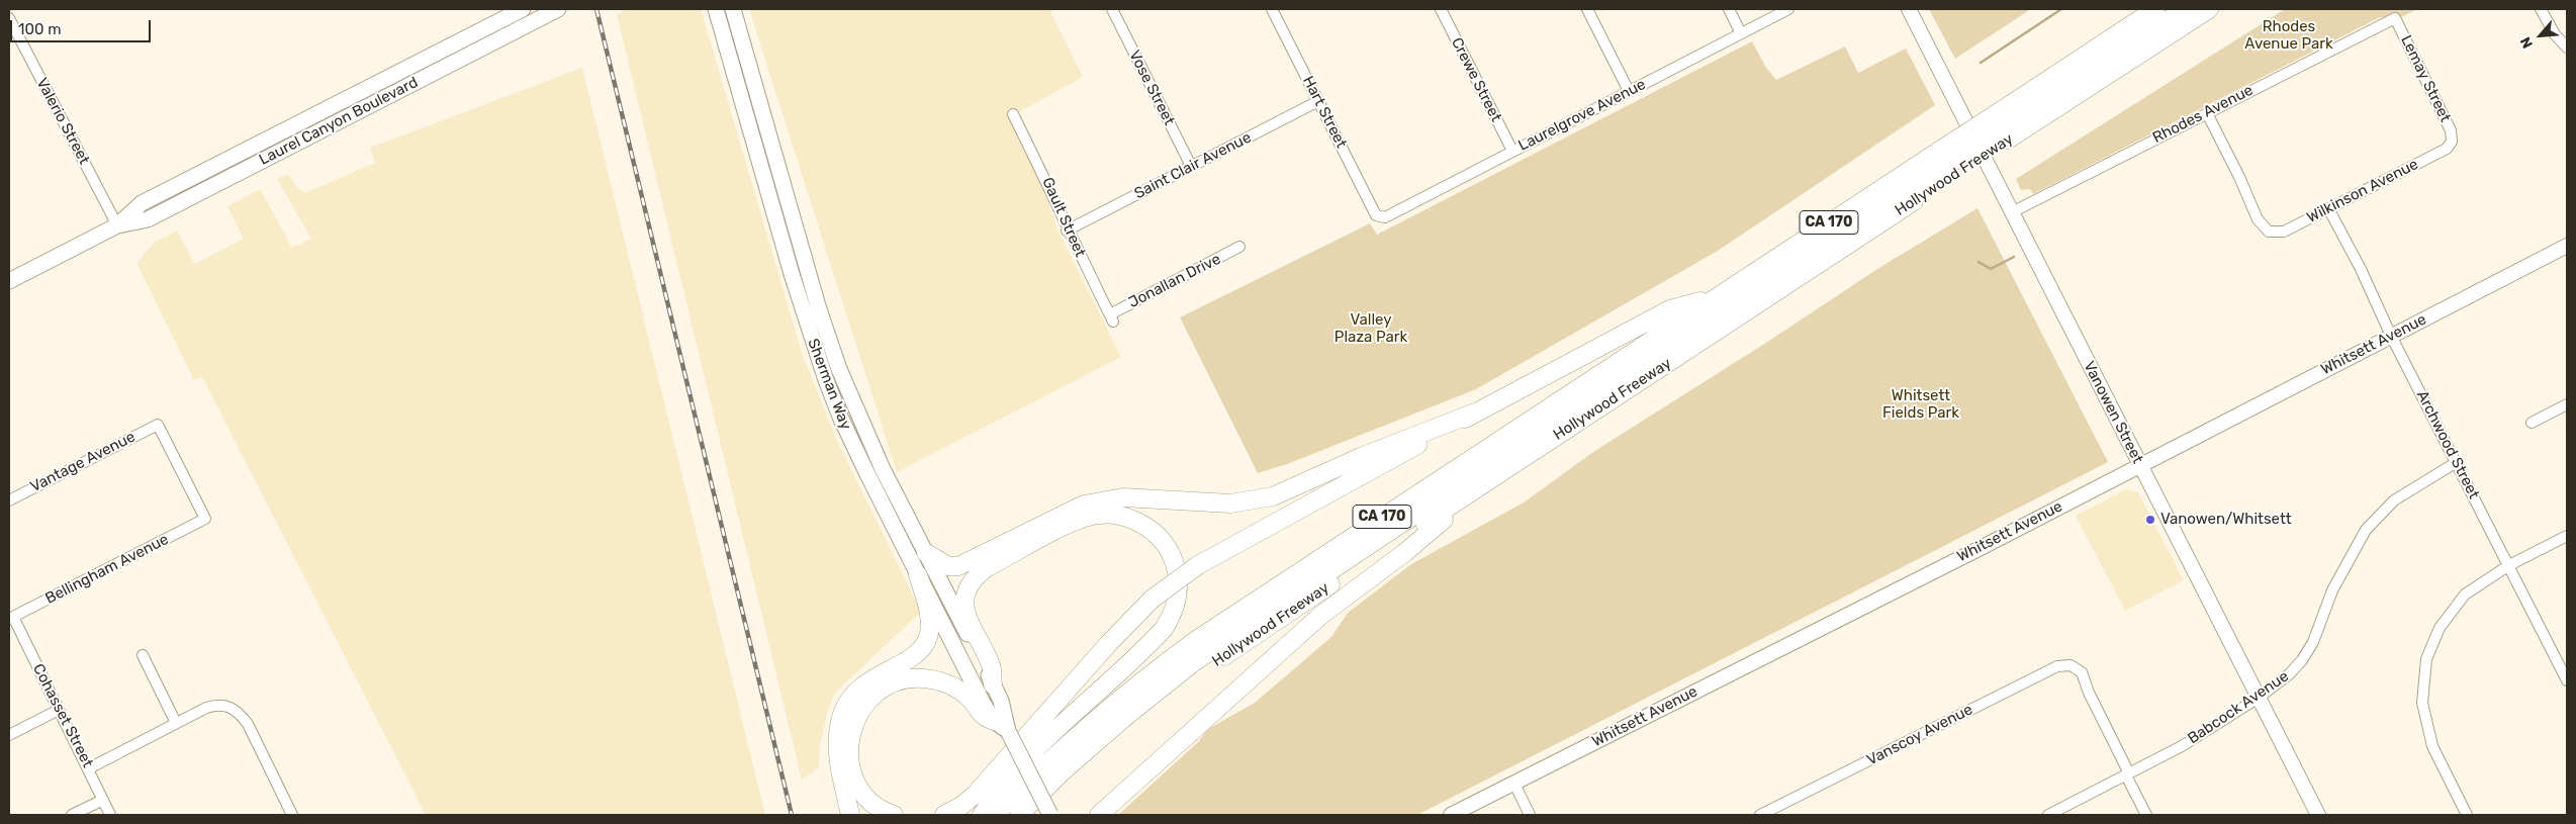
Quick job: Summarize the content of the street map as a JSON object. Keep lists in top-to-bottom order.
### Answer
{
  "streets": {
    "highway": ["Hollywood Freeway", "CA 170"],
    "main road": [
      "Laurel Canyon Boulevard",
      "Whitsett Avenue",
      "Sherman Way",
      "Vanowen Street"
    ],
    "street": [
      "Lemay Street",
      "Crewe Street",
      "Vose Street",
      "Hart Street",
      "Rhodes Avenue",
      "Laurelgrove Avenue",
      "Valerio Street",
      "Saint Clair Avenue",
      "Wilkinson Avenue",
      "Gault Street",
      "Jonallan Drive",
      "Archwood Street",
      "Vantage Avenue",
      "Bellingham Avenue",
      "Babcock Avenue",
      "Cohasset Street",
      "Vanscoy Avenue"
    ]
  },
  "crossings": [
    ["Lemay Street", "Rhodes Avenue"],
    ["Lemay Street", "Wilkinson Avenue"],
    ["Crewe Street", "Laurelgrove Avenue"],
    ["Vose Street", "Saint Clair Avenue"],
    ["Hart Street", "Laurelgrove Avenue"],
    ["Hart Street", "Saint Clair Avenue"],
    ["Rhodes Avenue", "Wilkinson Avenue"],
    ["Rhodes Avenue", "Vanowen Street"],
    ["Valerio Street", "Laurel Canyon Boulevard"],
    ["Saint Clair Avenue", "Gault Street"],
    ["Wilkinson Avenue", "Archwood Street"],
    ["Gault Street", "Jonallan Drive"],
    ["Whitsett Avenue", "Vanowen Street"],
    ["Whitsett Avenue", "Archwood Street"],
    ["Vanowen Street", "Babcock Avenue"],
    ["Archwood Street", "Babcock Avenue"],
    ["Vantage Avenue", "Bellingham Avenue"],
    ["Bellingham Avenue", "Cohasset Street"],
    ["Babcock Avenue", "Vanscoy Avenue"]
  ],
  "parks": ["Rhodes Avenue Park", "Valley Plaza Park", "Whitsett Fields Park"],
  "places": ["Vanowen/Whitsett"],
  "scale_bar": "100 m",
  "north": "bottom left"
}
